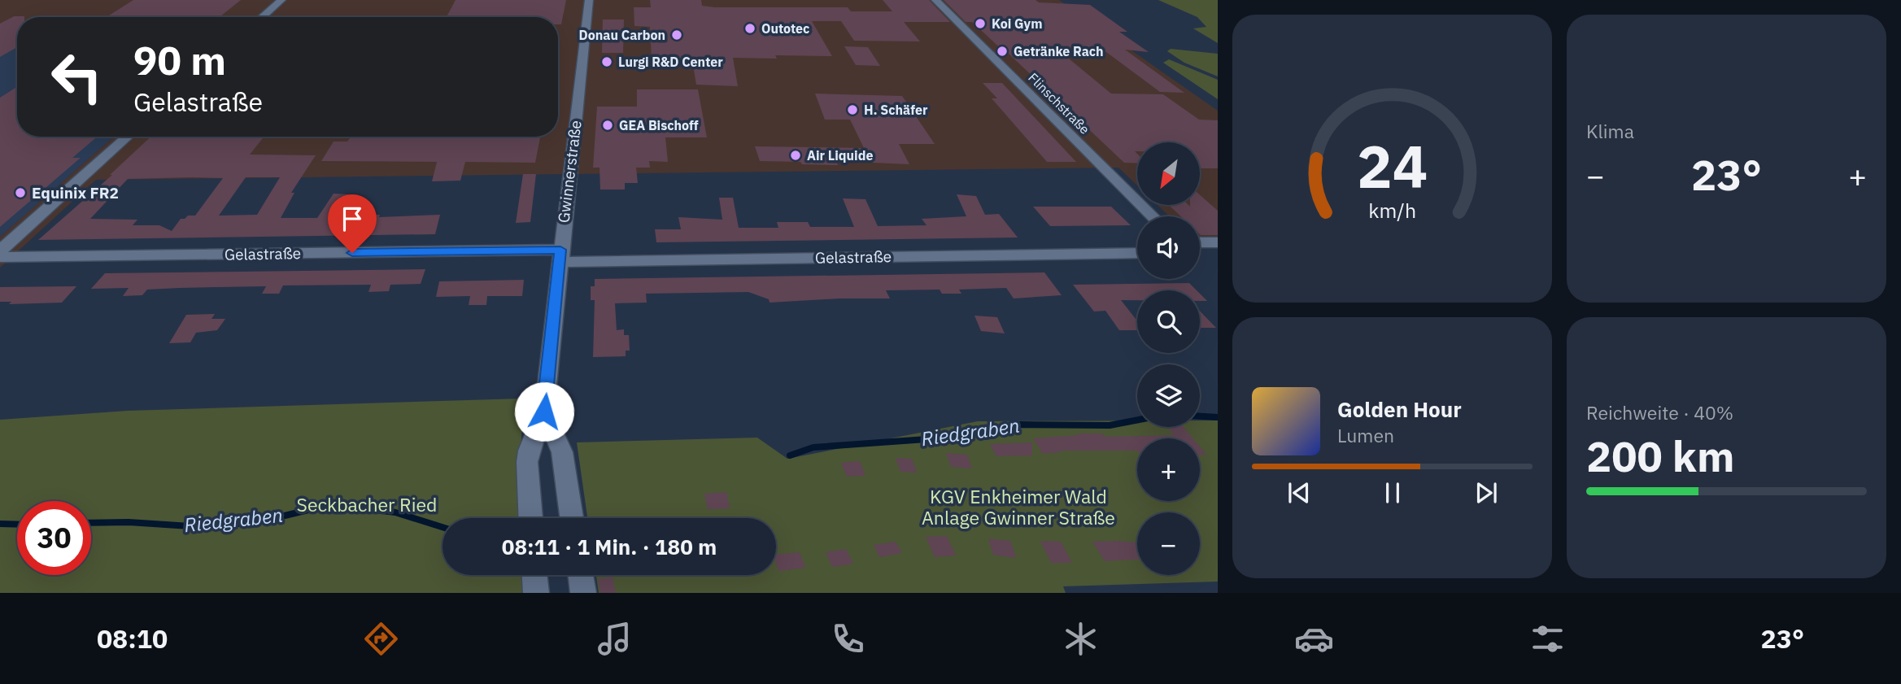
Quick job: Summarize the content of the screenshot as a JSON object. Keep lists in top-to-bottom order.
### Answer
{
  "streets": {
    "street": ["Flinschstraße", "Gwinnerstraße", "Gelastraße"]
  },
  "crossings": [
    ["Gwinnerstraße", "Gelastraße"]
  ],
  "water": ["Riedgraben"],
  "parks": ["KGV Enkheimer Wald Anlage Gwinner Straße", "Seckbacher Ried"],
  "places": [
    "Koi Gym",
    "Outotec",
    "Donau Carbon",
    "Getränke Rach",
    "Lurgi R&D Center",
    "H. Schäfer",
    "GEA Bischoff",
    "Air Liquide",
    "Equinix FR2"
  ],
  "north": "bottom left",
  "page": {
    "tile": [
      "Klima",
      ["Reichweite · 40%", "200 km"]
    ],
    "turn": ["90 m", "Gelastraße"],
    "map_buttons": ["+", "−"],
    "heat": ["−", "23°", "+"],
    "song": ["Golden Hour", "Lumen"],
    "limit": "30",
    "trip": "08:11 · 1 Min. · 180 m",
    "tabs": ["08:10", "23°"],
    "gauge": ["24", "km/h"]
  }
}
